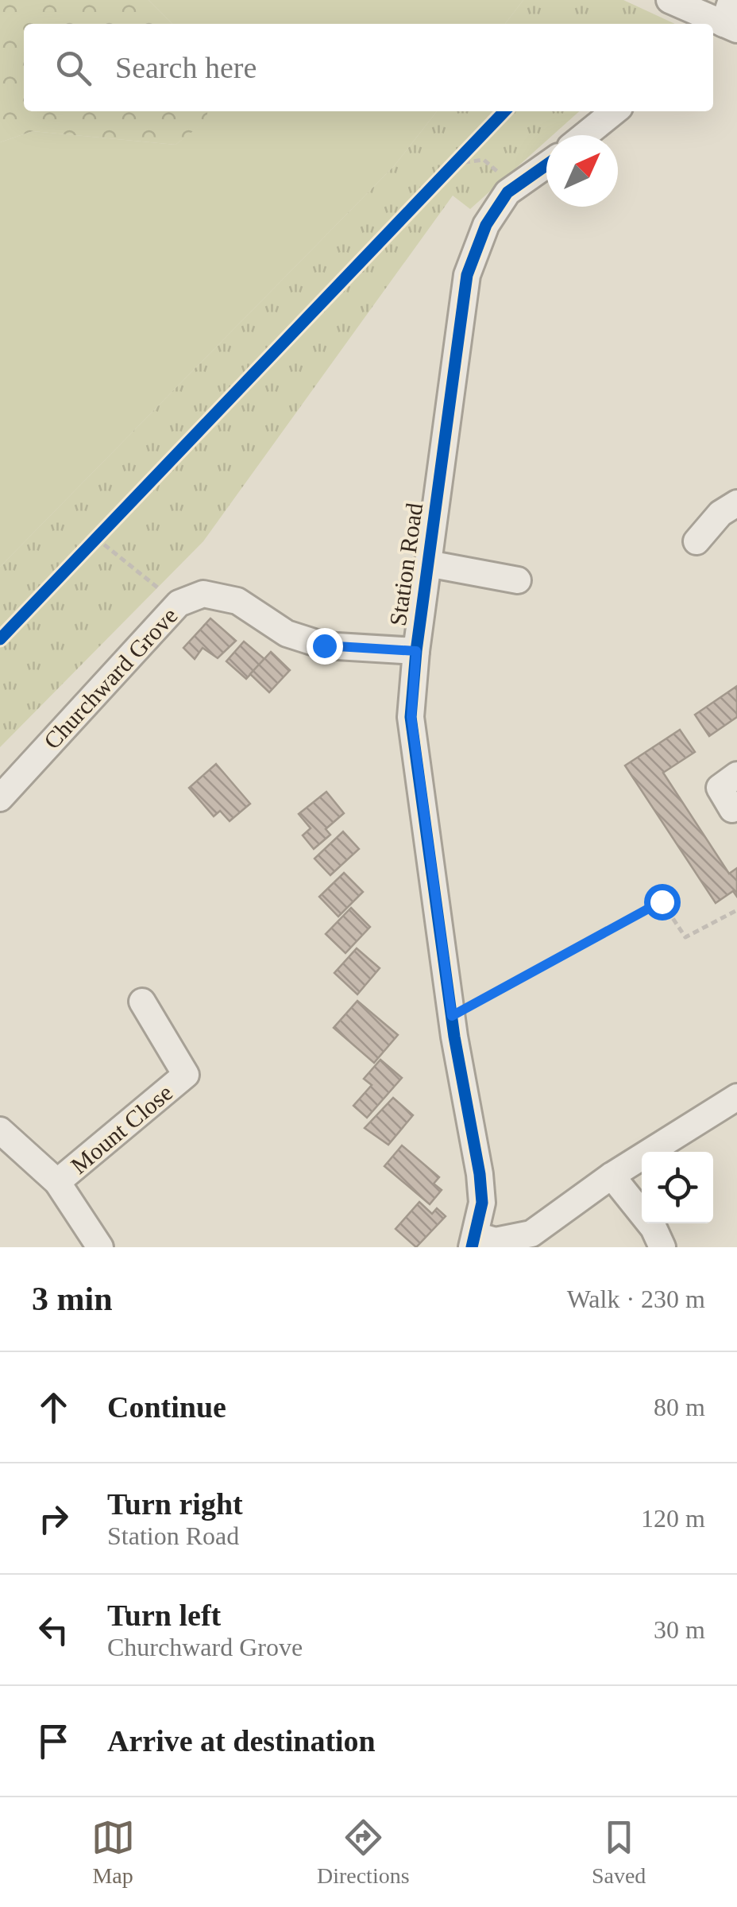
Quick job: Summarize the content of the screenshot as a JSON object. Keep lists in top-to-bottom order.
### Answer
{
  "streets": {
    "street": ["Station Road", "Churchward Grove", "Mount Close"]
  },
  "crossings": [
    ["Station Road", "Churchward Grove"]
  ],
  "north": "top right",
  "page": {
    "search": "Search here",
    "heading": ["3 min", "Walk · 230 m"],
    "list": [
      ["Continue", "80 m"],
      ["Turn right", "Station Road", "120 m"],
      ["Turn left", "Churchward Grove", "30 m"],
      "Arrive at destination"
    ],
    "nav": ["Map", "Directions", "Saved"]
  }
}
